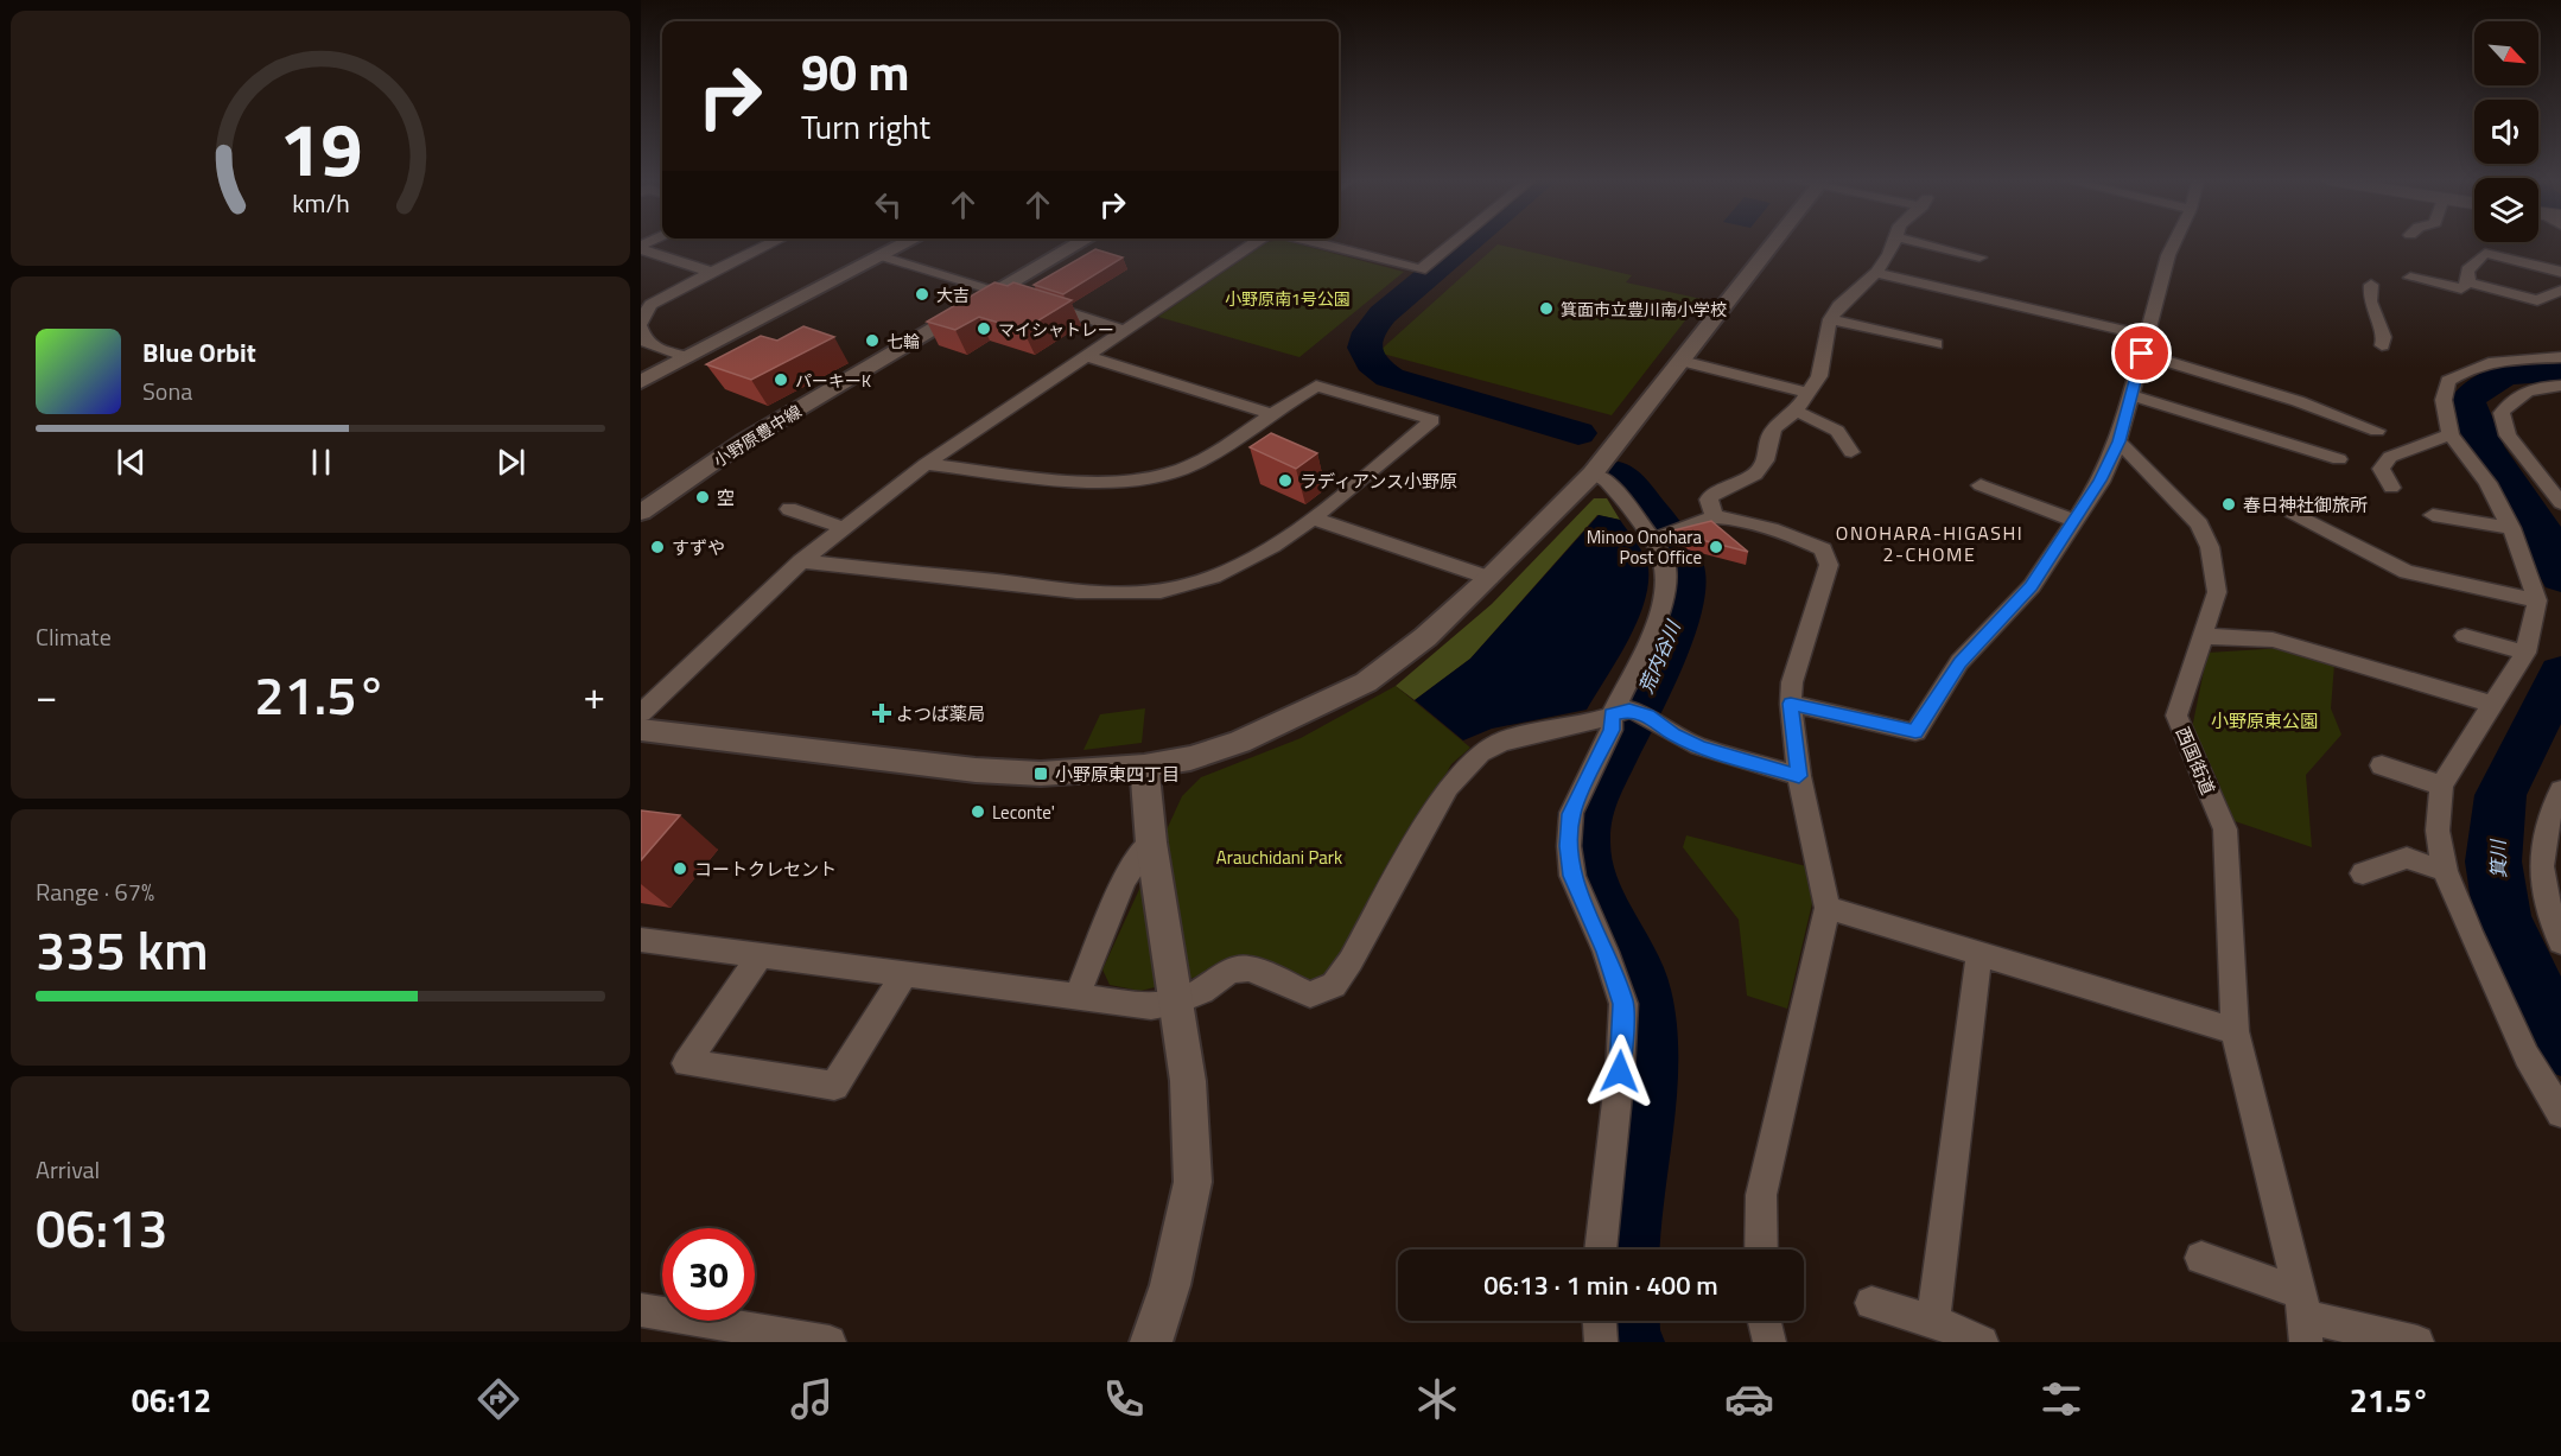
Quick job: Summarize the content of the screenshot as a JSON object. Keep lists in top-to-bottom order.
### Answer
{
  "streets": {
    "street": ["小野原豊中線", "西国街道"]
  },
  "districts": ["ONOHARA-HIGASHI 2-CHOME"],
  "water": ["荒内谷川", "箕川"],
  "parks": ["小野原南1号公園", "小野原東公園", "Arauchidani Park"],
  "places": {
    "other": [
      "大吉",
      "箕面市立豊川南小学校",
      "マイシャトレー",
      "七輪",
      "パーキーK",
      "ラディアンス小野原",
      "空",
      "春日神社御旅所",
      "すずや",
      "Minoo Onohara Post Office",
      "Leconte'",
      "コートクレセント"
    ],
    "health": ["よつば薬局"],
    "transit": ["小野原東四丁目"]
  },
  "north": "bottom right",
  "page": {
    "turn": ["90 m", "Turn right"],
    "song": ["Blue Orbit", "Sona"],
    "tile": [
      "Climate",
      ["Range · 67%", "335 km"],
      ["Arrival", "06:13"]
    ],
    "heat": ["−", "21.5°", "+"],
    "limit": "30",
    "trip": "06:13 · 1 min · 400 m",
    "tabs": ["06:12", "21.5°"],
    "gauge": ["19", "km/h"]
  }
}
